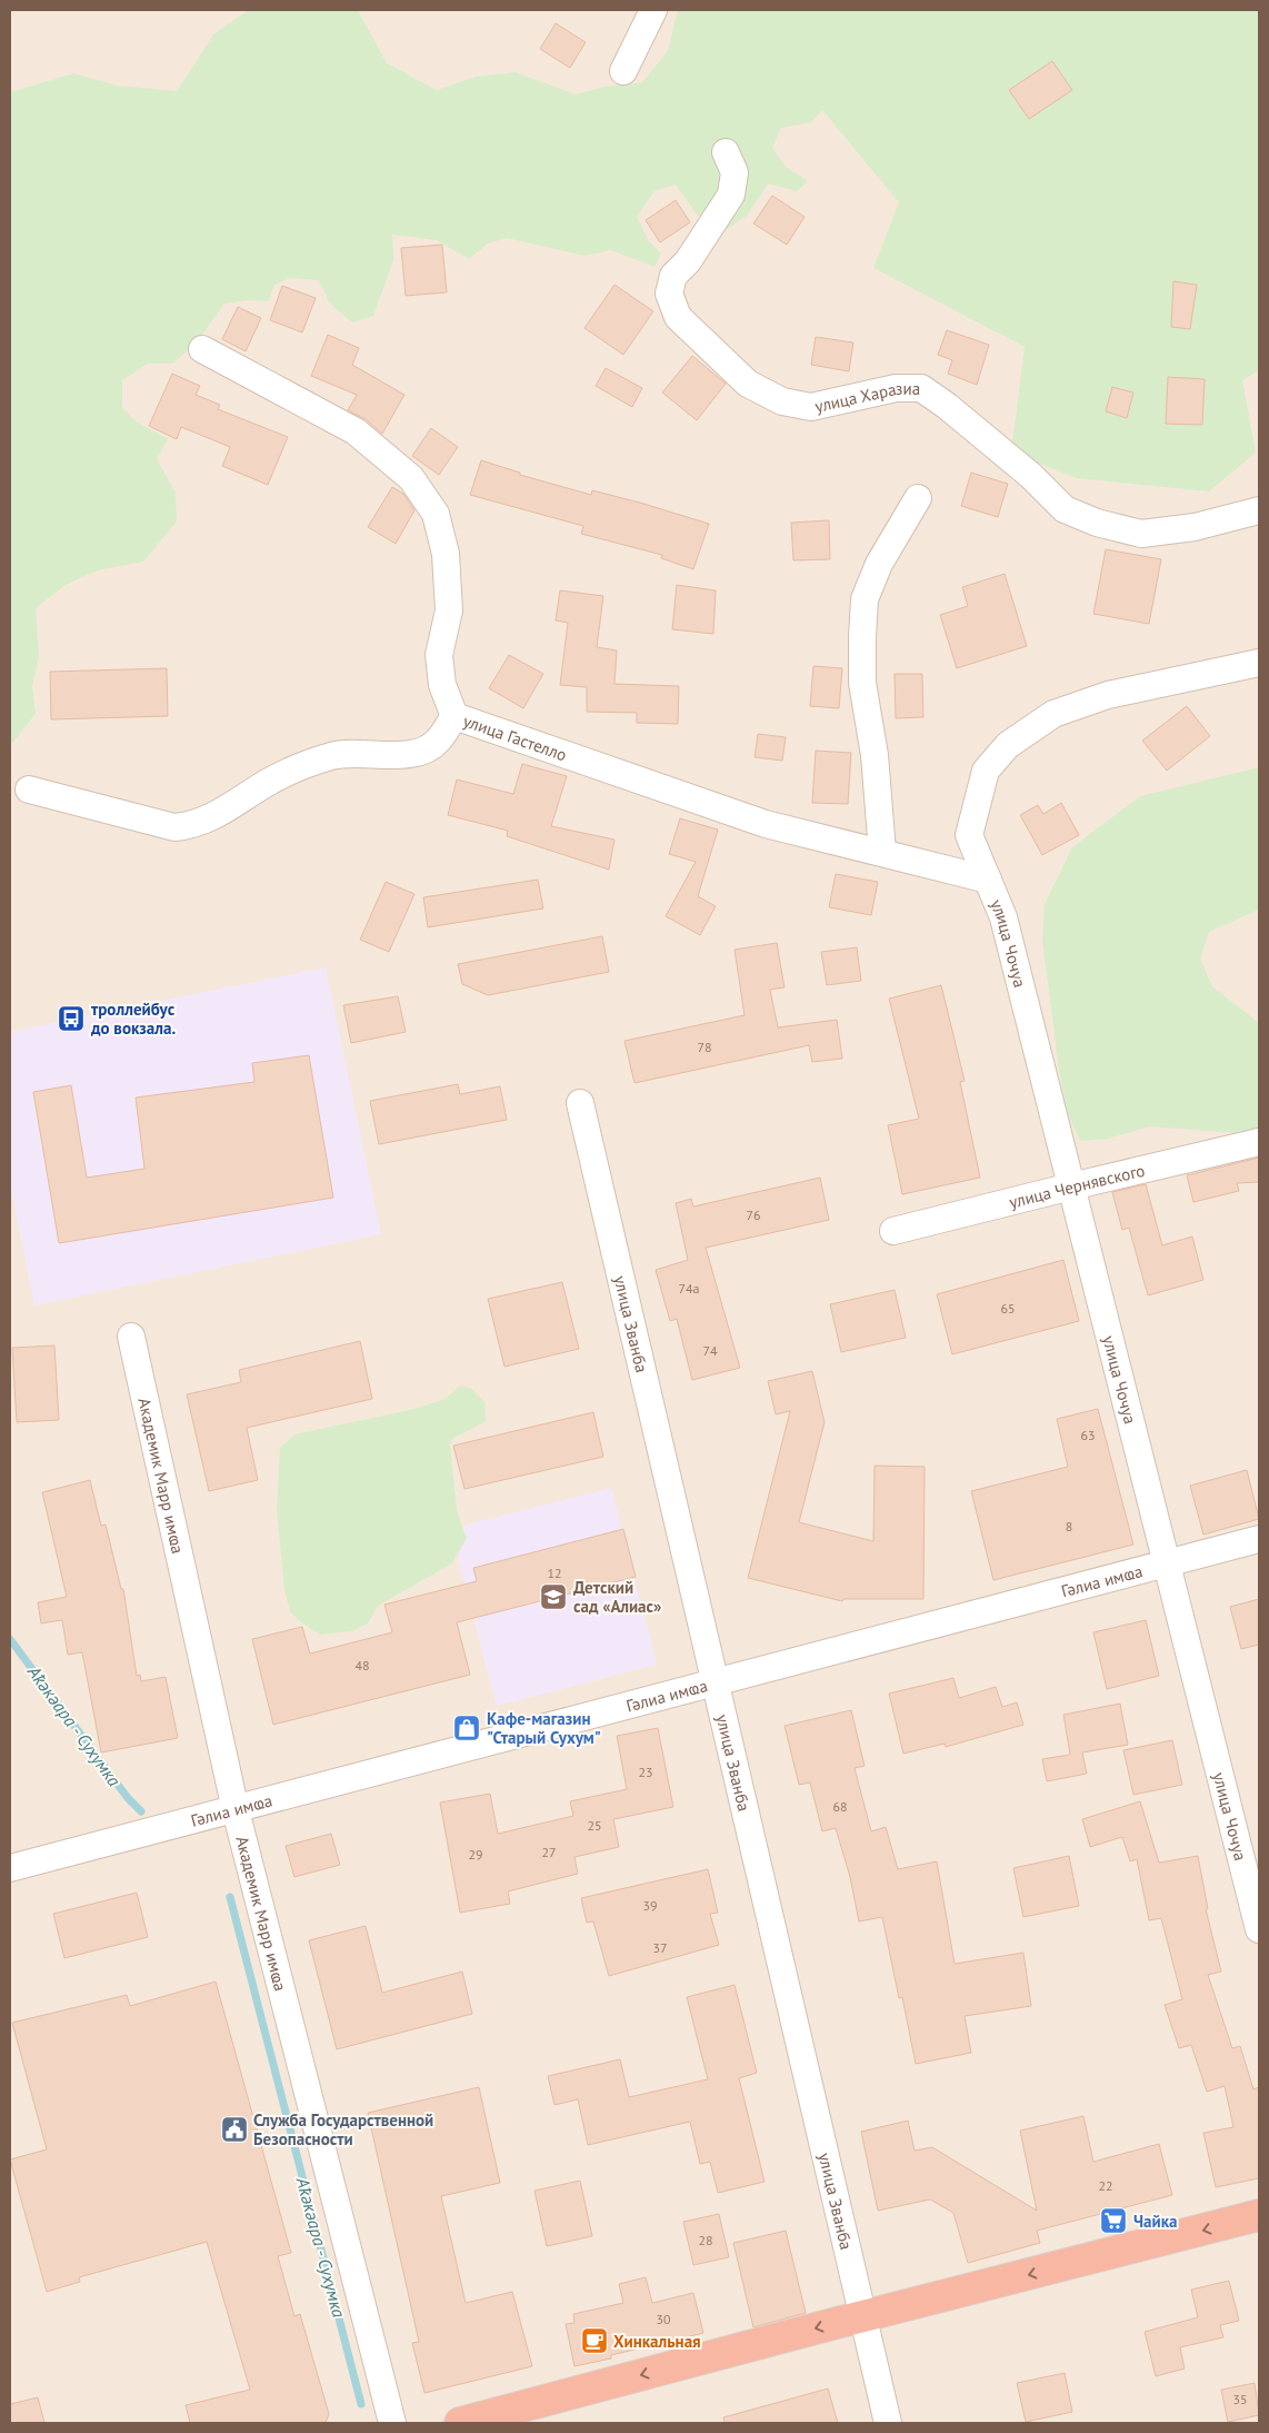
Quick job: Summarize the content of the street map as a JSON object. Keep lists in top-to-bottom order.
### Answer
{
  "streets": {
    "street": [
      "улица Харазиа",
      "улица Гастелло",
      "улица Чочуа",
      "улица Чернявского",
      "улица Званба",
      "Академик Марр имҩа",
      "Гәлиа имҩа"
    ]
  },
  "crossings": [
    ["улица Гастелло", "улица Чочуа"],
    ["улица Чочуа", "улица Чернявского"],
    ["улица Чочуа", "Гәлиа имҩа"],
    ["улица Званба", "Гәлиа имҩа"],
    ["Академик Марр имҩа", "Гәлиа имҩа"]
  ],
  "water": ["Аҟәкәара - Сухумка"],
  "places": {
    "bus stop": ["троллейбус до вокзала."],
    "school or university": ["Детский сад «Алиас»"],
    "shop": ["Кафе-магазин \"Старый Сухум\""],
    "public building": ["Служба Государственной Безопасности"],
    "supermarket": ["Чайка"],
    "cafe": ["Хинкальная"]
  },
  "house_numbers": [
    "78",
    "76",
    "74а",
    "65",
    "74",
    "63",
    "8",
    "12",
    "48",
    "23",
    "68",
    "25",
    "27",
    "29",
    "39",
    "37",
    "22",
    "28",
    "30",
    "35"
  ]
}
